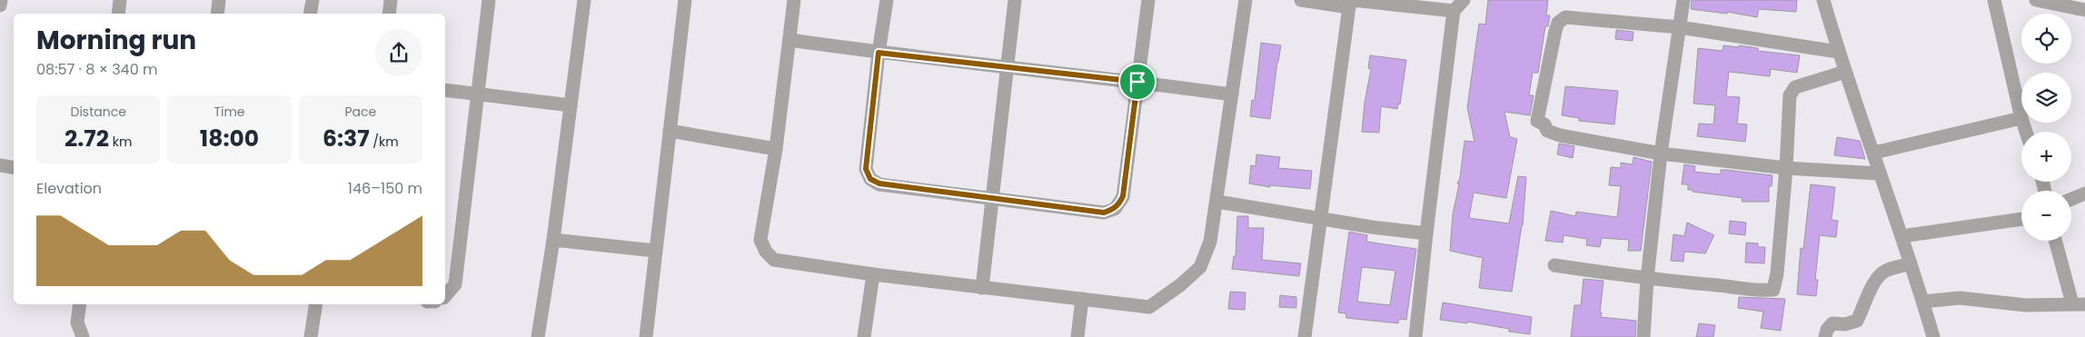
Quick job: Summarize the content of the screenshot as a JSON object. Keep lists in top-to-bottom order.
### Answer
{
  "page": {
    "map_buttons": ["+", "−"],
    "heading": ["Morning run", "08:57 · 8 × 340 m"],
    "stats": [
      ["Distance", "2.72 km"],
      ["Time", "18:00"],
      ["Pace", "6:37 /km"]
    ],
    "chart": ["Elevation", "146–150 m"]
  }
}
